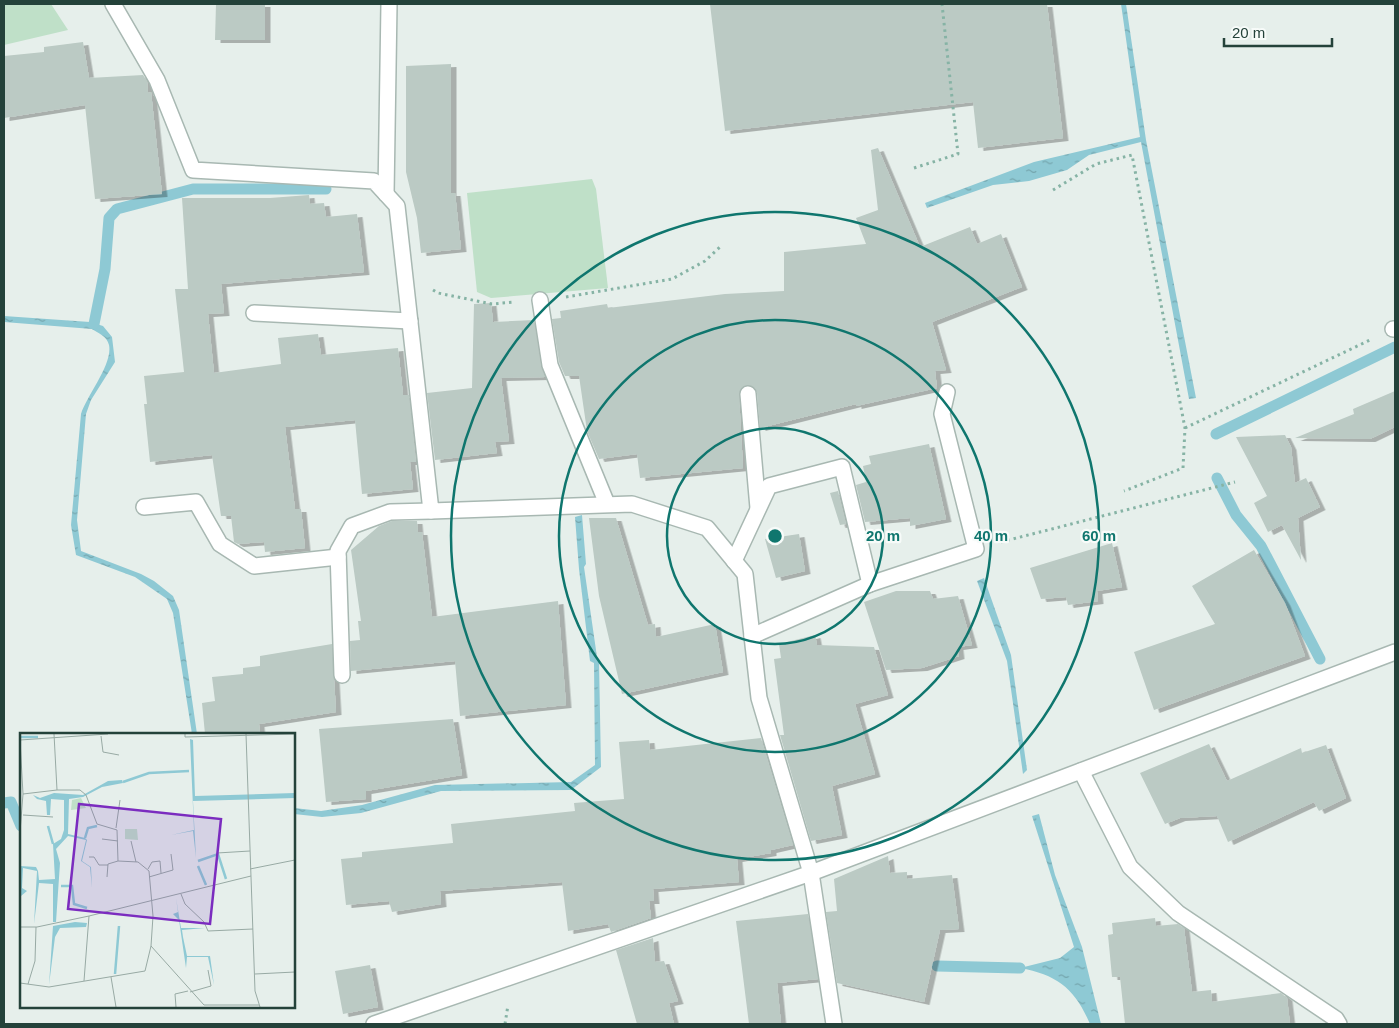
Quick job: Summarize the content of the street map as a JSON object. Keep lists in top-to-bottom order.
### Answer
{
  "scale_bar": "20 m",
  "rings": ["20 m", "40 m", "60 m"]
}
